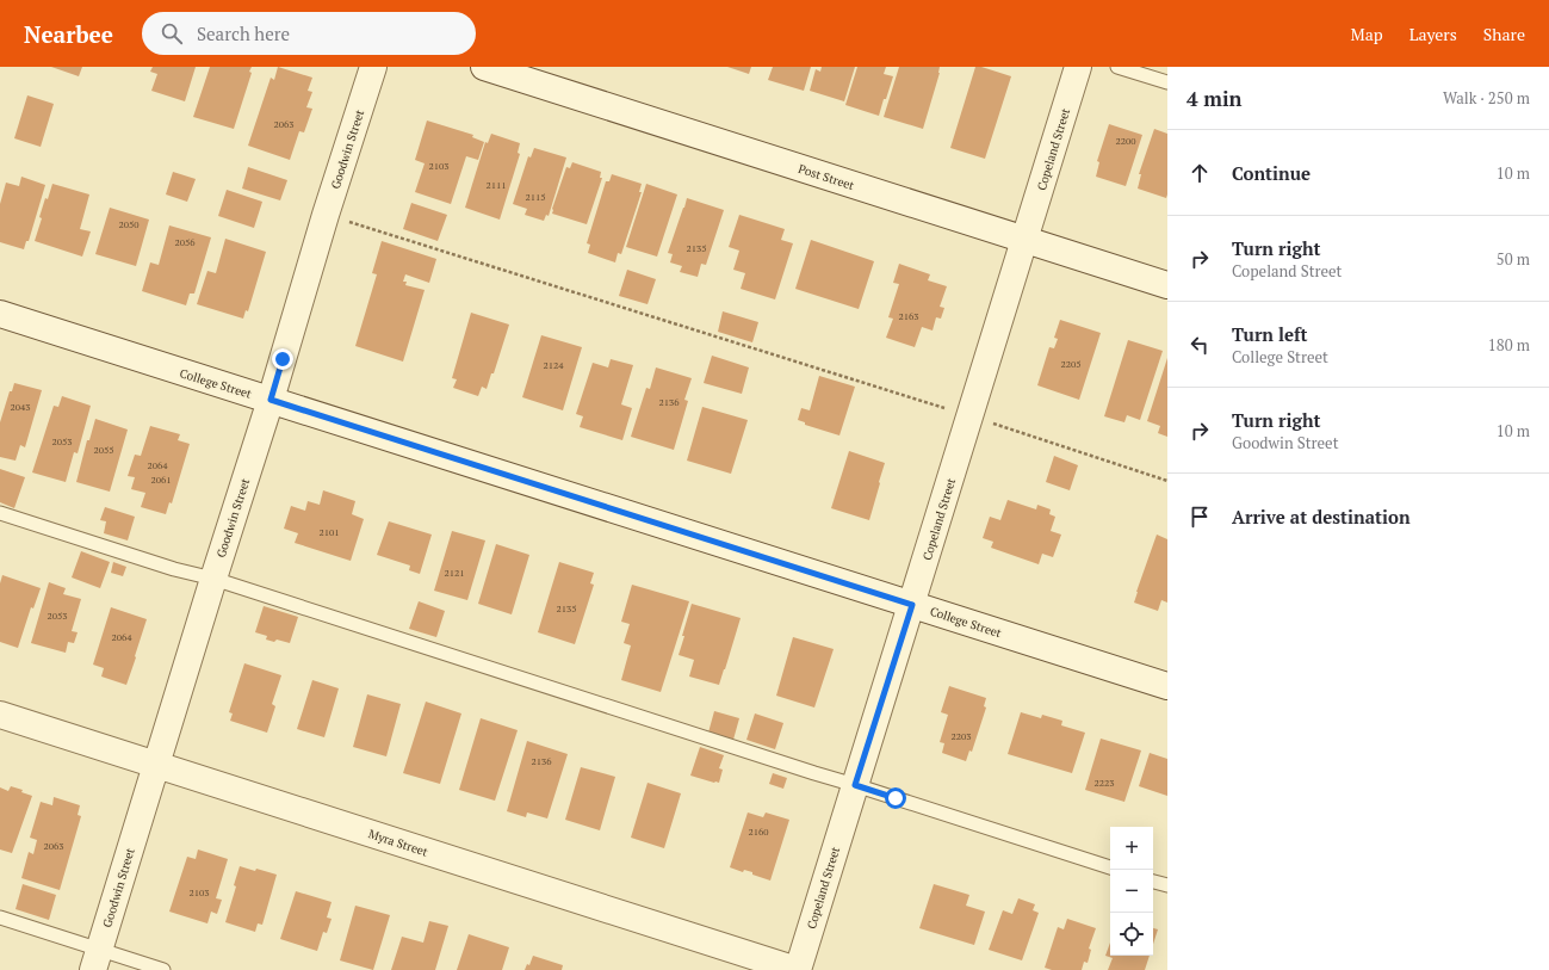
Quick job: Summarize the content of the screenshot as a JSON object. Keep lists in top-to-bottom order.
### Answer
{
  "streets": {
    "street": [
      "Goodwin Street",
      "Copeland Street",
      "Post Street",
      "College Street",
      "Myra Street"
    ]
  },
  "crossings": [
    ["Goodwin Street", "College Street"],
    ["Goodwin Street", "Myra Street"],
    ["Copeland Street", "Post Street"],
    ["Copeland Street", "College Street"],
    ["Copeland Street", "Myra Street"]
  ],
  "house_numbers": [
    "2063",
    "2200",
    "2103",
    "2111",
    "2115",
    "2050",
    "2056",
    "2135",
    "2163",
    "2205",
    "2124",
    "2136",
    "2043",
    "2053",
    "2055",
    "2064",
    "2061",
    "2101",
    "2121",
    "2135",
    "2053",
    "2064",
    "2203",
    "2136",
    "2223",
    "2160",
    "2063",
    "2103"
  ],
  "page": {
    "header": "Nearbee",
    "search": "Search here",
    "nav": ["Map", "Layers", "Share"],
    "heading": ["4 min", "Walk · 250 m"],
    "list": [
      ["Continue", "10 m"],
      ["Turn right", "Copeland Street", "50 m"],
      ["Turn left", "College Street", "180 m"],
      ["Turn right", "Goodwin Street", "10 m"],
      "Arrive at destination"
    ],
    "map_buttons": ["+", "−"]
  }
}
